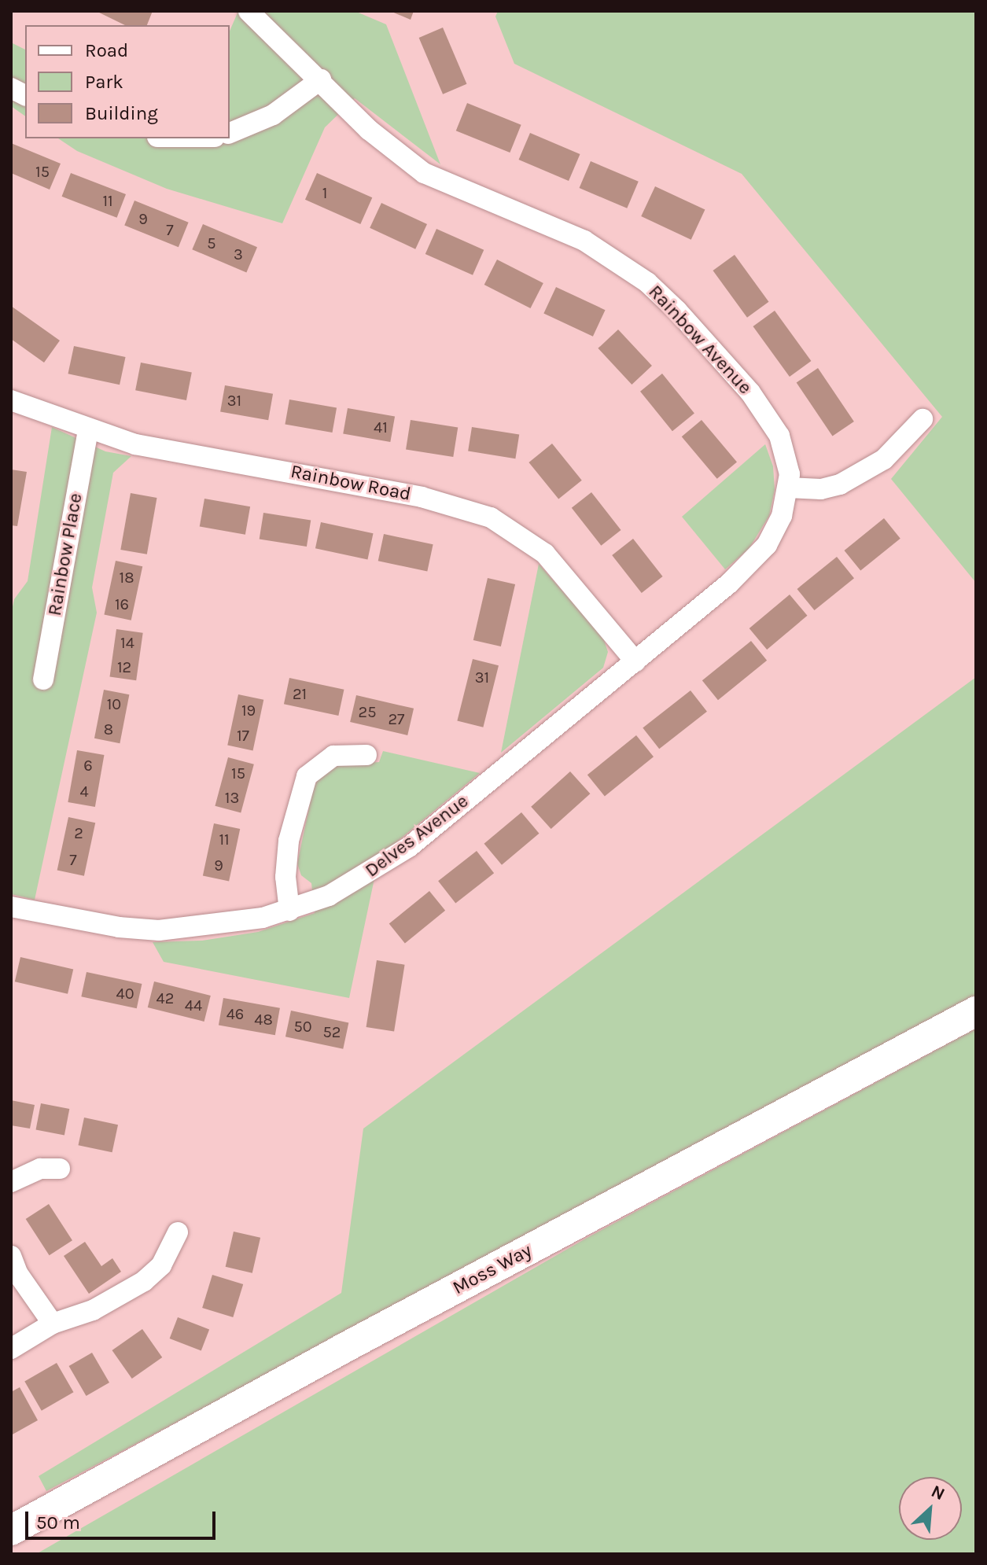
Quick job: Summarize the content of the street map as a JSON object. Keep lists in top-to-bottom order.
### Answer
{
  "streets": {
    "street": [
      "Rainbow Avenue",
      "Rainbow Road",
      "Rainbow Place",
      "Delves Avenue",
      "Moss Way"
    ]
  },
  "crossings": [
    ["Rainbow Avenue", "Rainbow Road"],
    ["Rainbow Avenue", "Delves Avenue"],
    ["Rainbow Road", "Rainbow Place"],
    ["Rainbow Road", "Delves Avenue"]
  ],
  "house_numbers": [
    "15",
    "1",
    "11",
    "9",
    "7",
    "5",
    "3",
    "31",
    "41",
    "18",
    "16",
    "14",
    "12",
    "31",
    "21",
    "10",
    "19",
    "25",
    "27",
    "8",
    "17",
    "6",
    "15",
    "4",
    "13",
    "2",
    "11",
    "7",
    "9",
    "40",
    "42",
    "44",
    "46",
    "48",
    "50",
    "52"
  ],
  "legend": ["Road", "Park", "Building"],
  "scale_bar": "50 m",
  "north": "top right"
}
